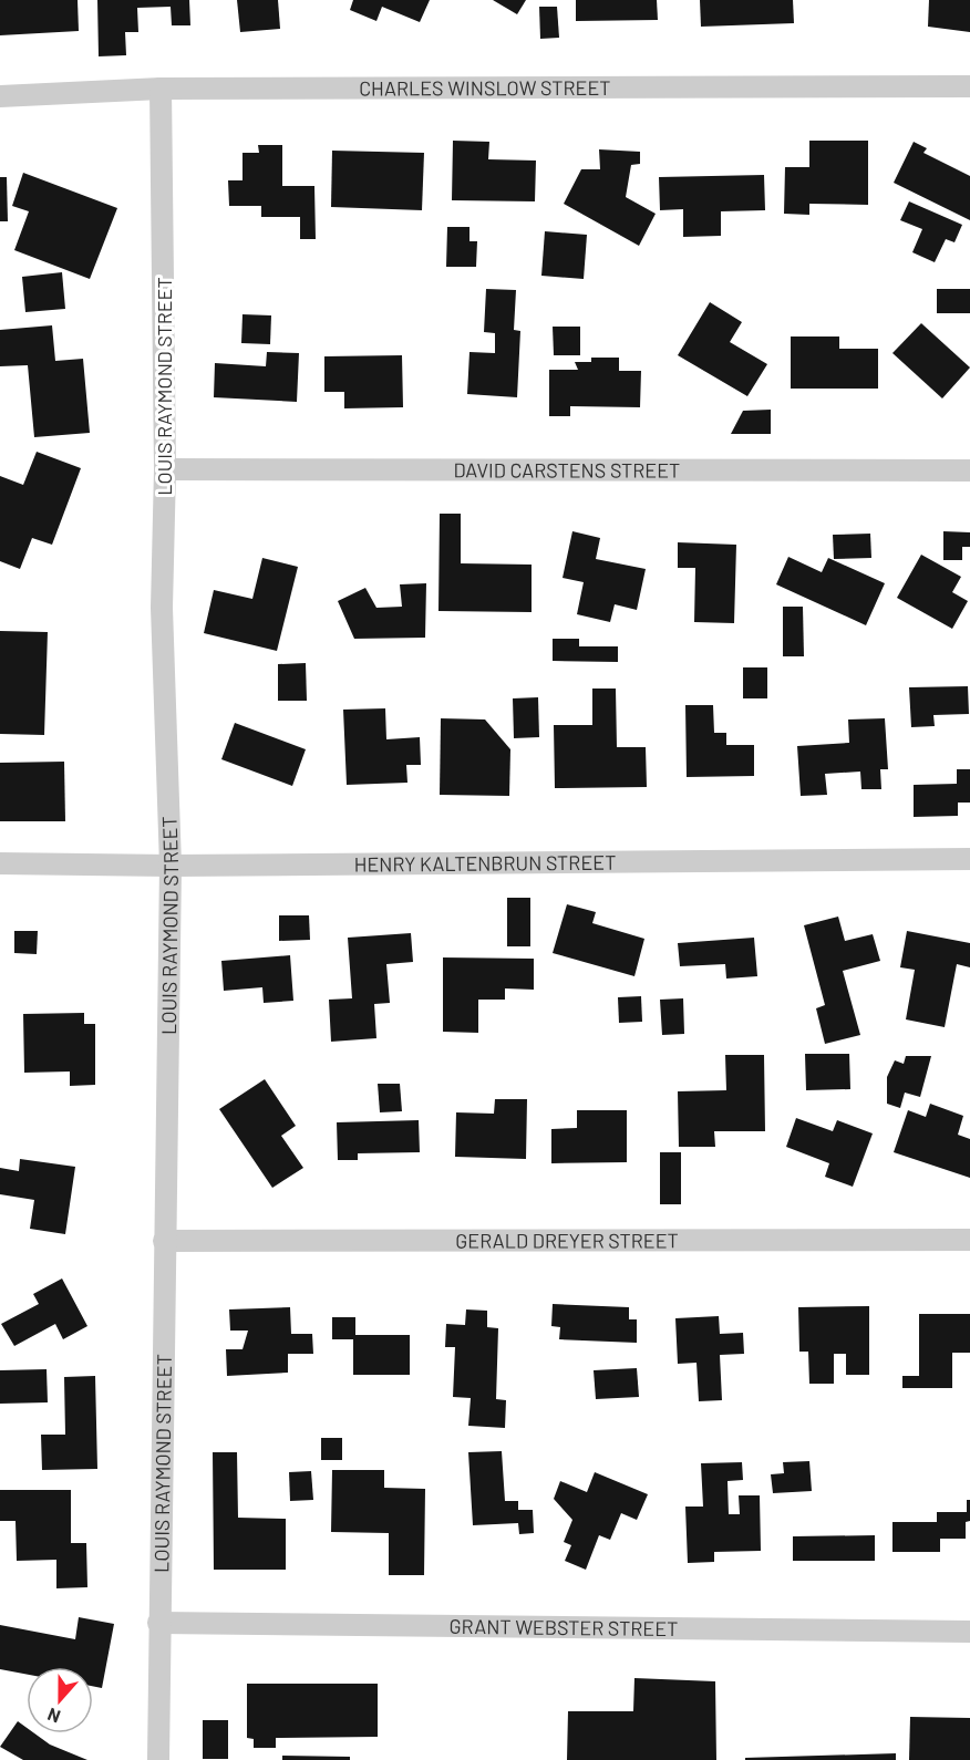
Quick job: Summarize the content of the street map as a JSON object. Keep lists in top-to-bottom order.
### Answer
{
  "streets": {
    "street": [
      "CHARLES WINSLOW STREET",
      "LOUIS RAYMOND STREET",
      "DAVID CARSTENS STREET",
      "HENRY KALTENBRUN STREET",
      "GERALD DREYER STREET",
      "GRANT WEBSTER STREET"
    ]
  },
  "crossings": [
    ["CHARLES WINSLOW STREET", "LOUIS RAYMOND STREET"],
    ["LOUIS RAYMOND STREET", "DAVID CARSTENS STREET"],
    ["LOUIS RAYMOND STREET", "HENRY KALTENBRUN STREET"],
    ["LOUIS RAYMOND STREET", "GERALD DREYER STREET"],
    ["LOUIS RAYMOND STREET", "GRANT WEBSTER STREET"]
  ],
  "north": "bottom"
}
